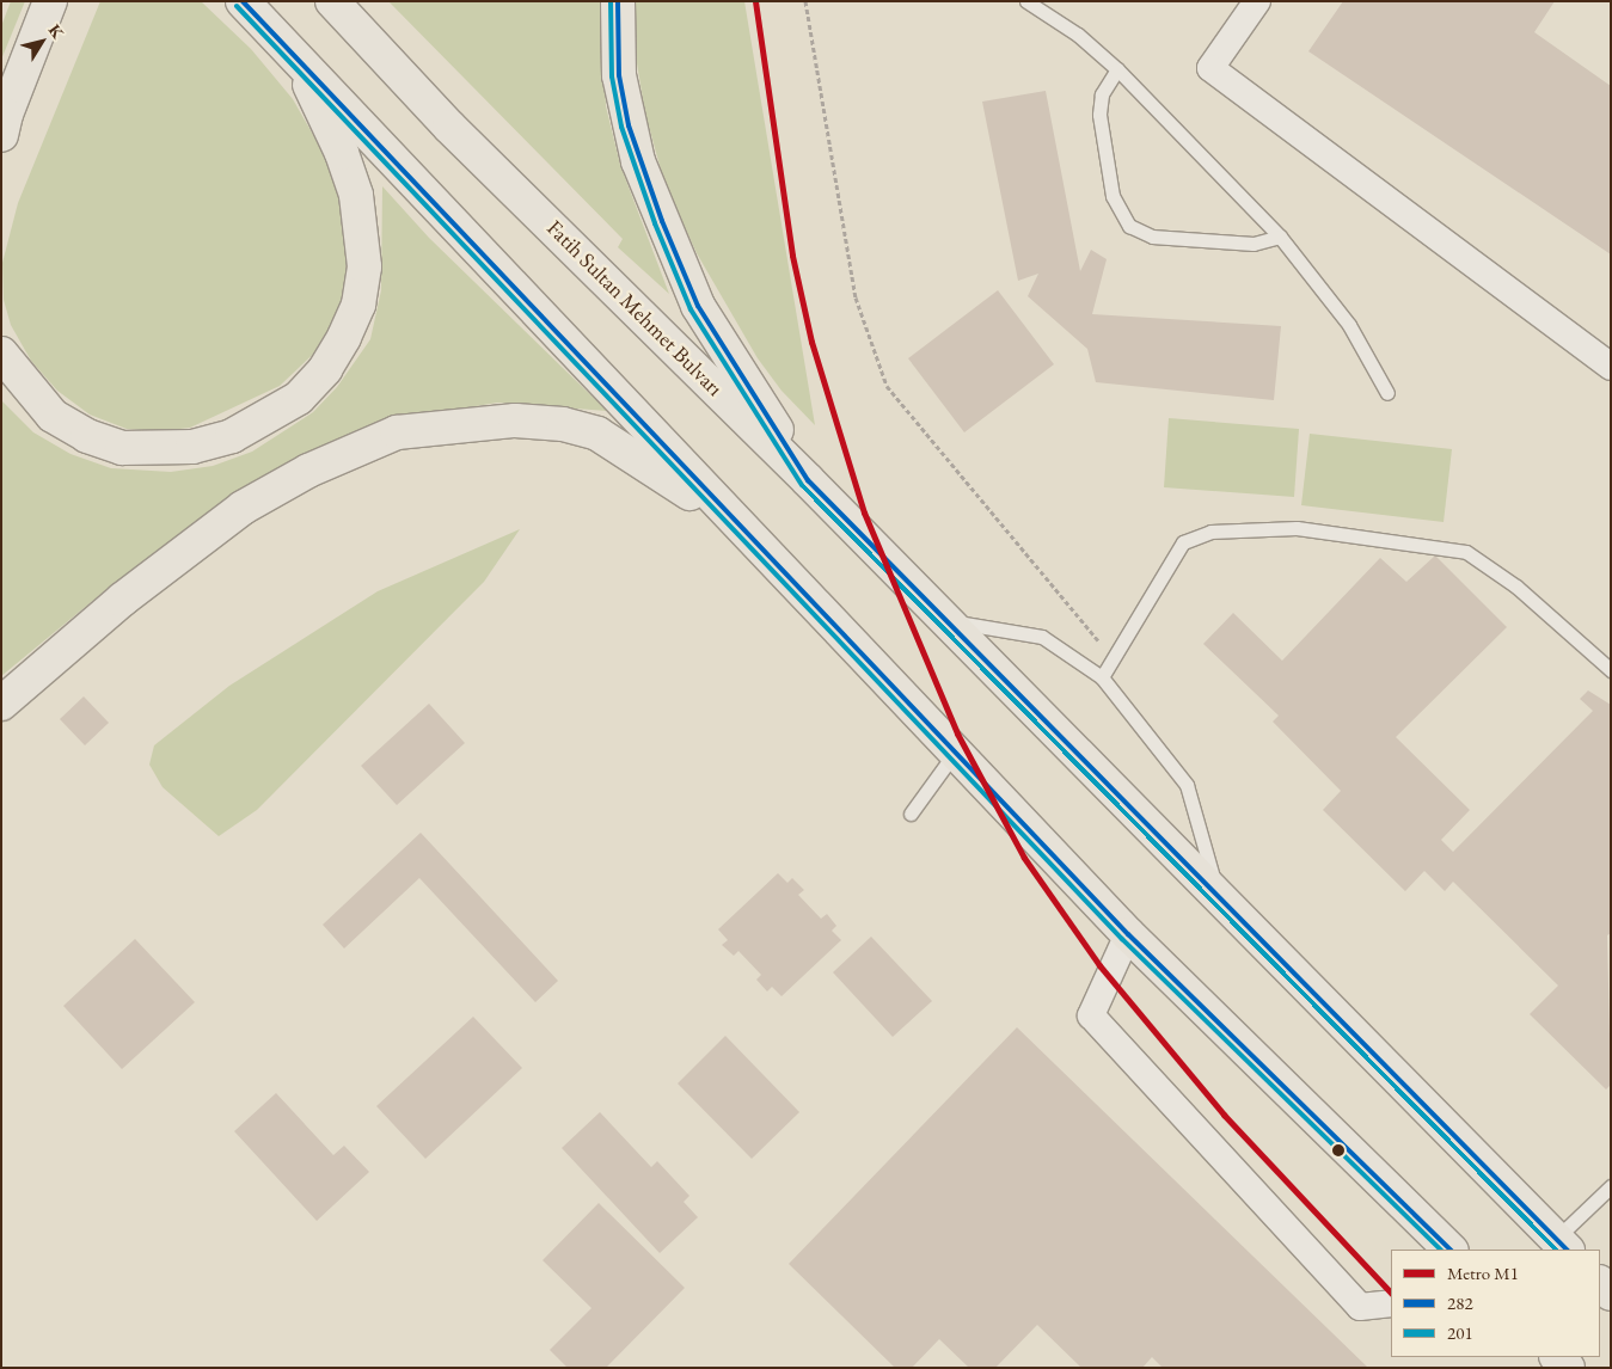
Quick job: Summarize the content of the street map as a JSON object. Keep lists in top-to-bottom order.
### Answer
{
  "streets": {
    "main road": ["Fatih Sultan Mehmet Bulvarı"]
  },
  "lines": ["metro line M1", "transit line 282", "transit line 201"],
  "legend": ["Metro M1", "282", "201"],
  "north": "top right"
}
